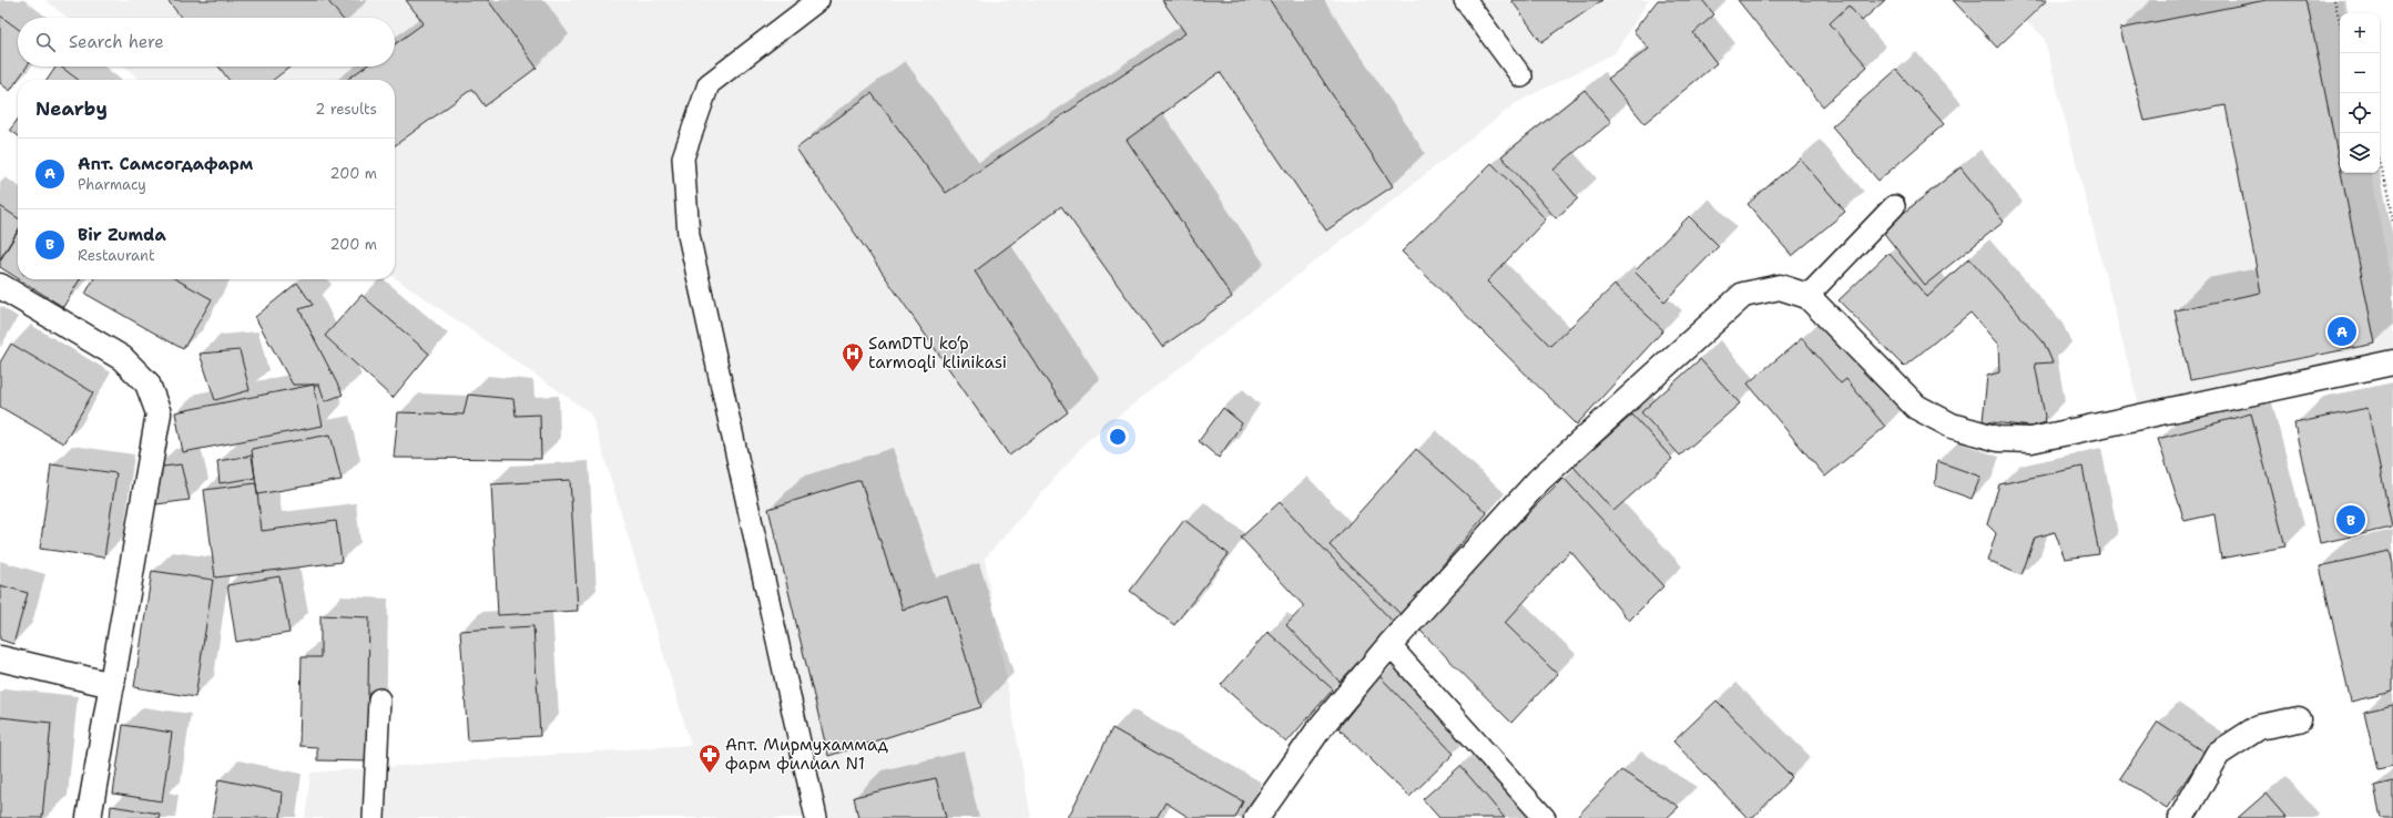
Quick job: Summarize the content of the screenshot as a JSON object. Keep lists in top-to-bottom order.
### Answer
{
  "places": {
    "hospital": ["SamDTU ko‘p tarmoqli klinikasi"],
    "pharmacy": ["Апт. Мирмухаммад фарм филиал N1"]
  },
  "page": {
    "map_buttons": ["+", "−"],
    "search": "Search here",
    "heading": ["Nearby", "2 results"],
    "list": [
      {
        "mark": "A",
        "name": "Апт. Самсогдафарм",
        "note": "Pharmacy",
        "value": "200 m"
      },
      {
        "mark": "B",
        "name": "Bir Zumda",
        "note": "Restaurant",
        "value": "200 m"
      }
    ],
    "pins": ["A", "B"]
  }
}
